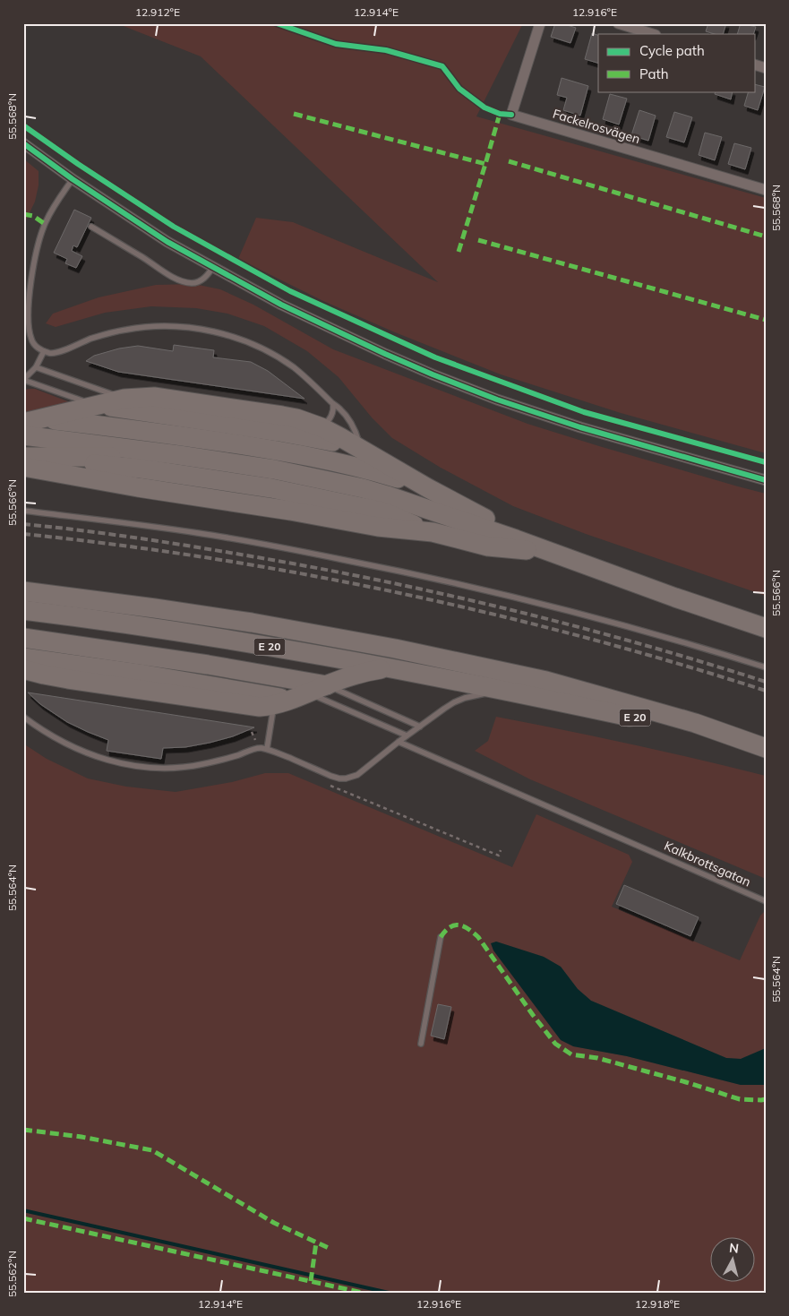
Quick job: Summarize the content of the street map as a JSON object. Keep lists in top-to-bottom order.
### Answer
{
  "streets": {
    "highway": ["E 20"],
    "street": ["Fackelrosvägen"],
    "lane": ["Kalkbrottsgatan"]
  },
  "legend": ["Cycle path", "Path"],
  "north": "top",
  "coordinates": [
    "12.912°E",
    "12.914°E",
    "12.916°E",
    "55.568°N",
    "55.566°N",
    "55.564°N",
    "55.562°N",
    "12.918°E"
  ]
}
